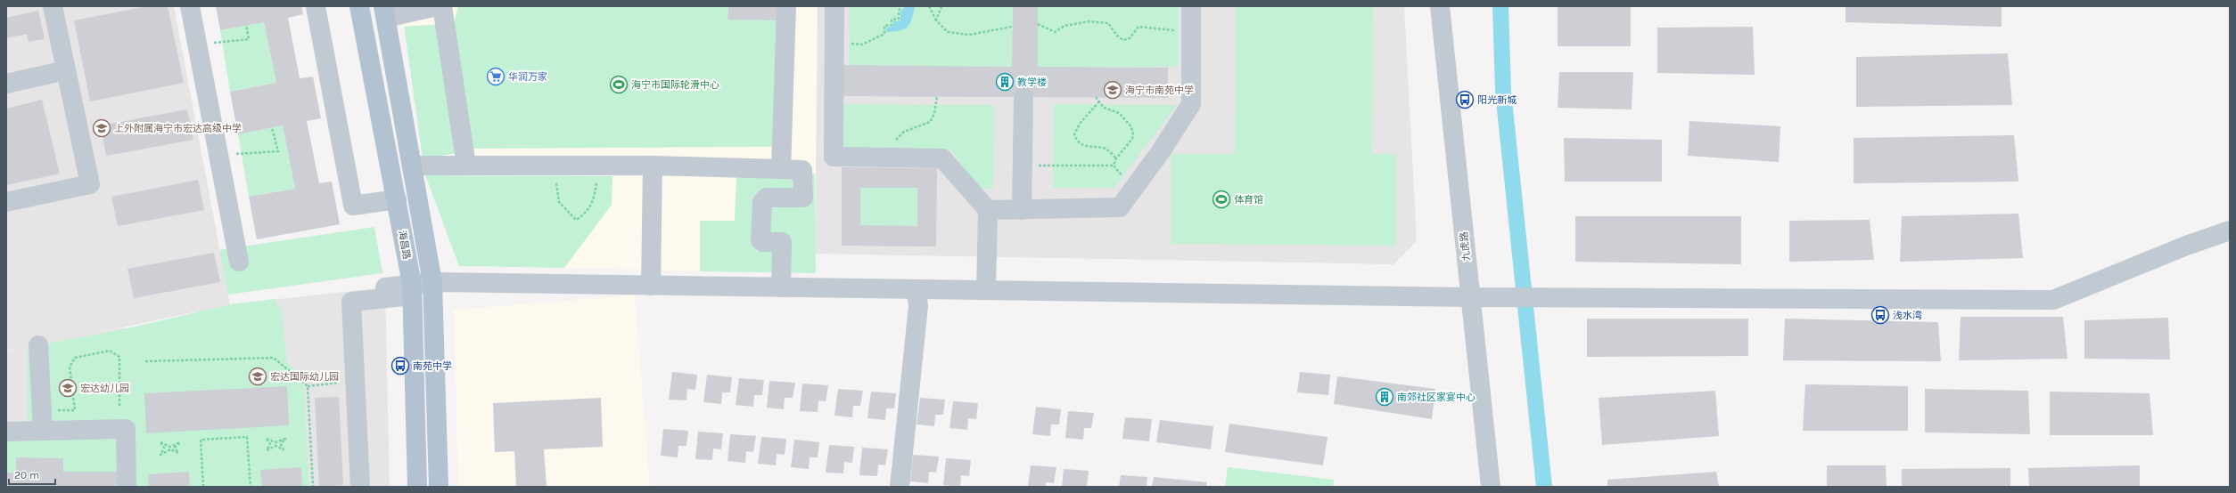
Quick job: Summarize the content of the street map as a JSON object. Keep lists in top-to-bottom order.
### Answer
{
  "streets": {
    "main road": ["海昌路"],
    "street": ["九虎路"]
  },
  "places": {
    "supermarket": ["华润万家"],
    "building": ["教学楼", "南郊社区家宴中心"],
    "sports": ["海宁市国际轮滑中心", "体育馆"],
    "school or university": [
      "海宁市南苑中学",
      "上外附属海宁市宏达高级中学",
      "宏达国际幼儿园",
      "宏达幼儿园"
    ],
    "bus stop": ["阳光新城", "浅水湾", "南苑中学"]
  },
  "scale_bar": "20 m"
}
